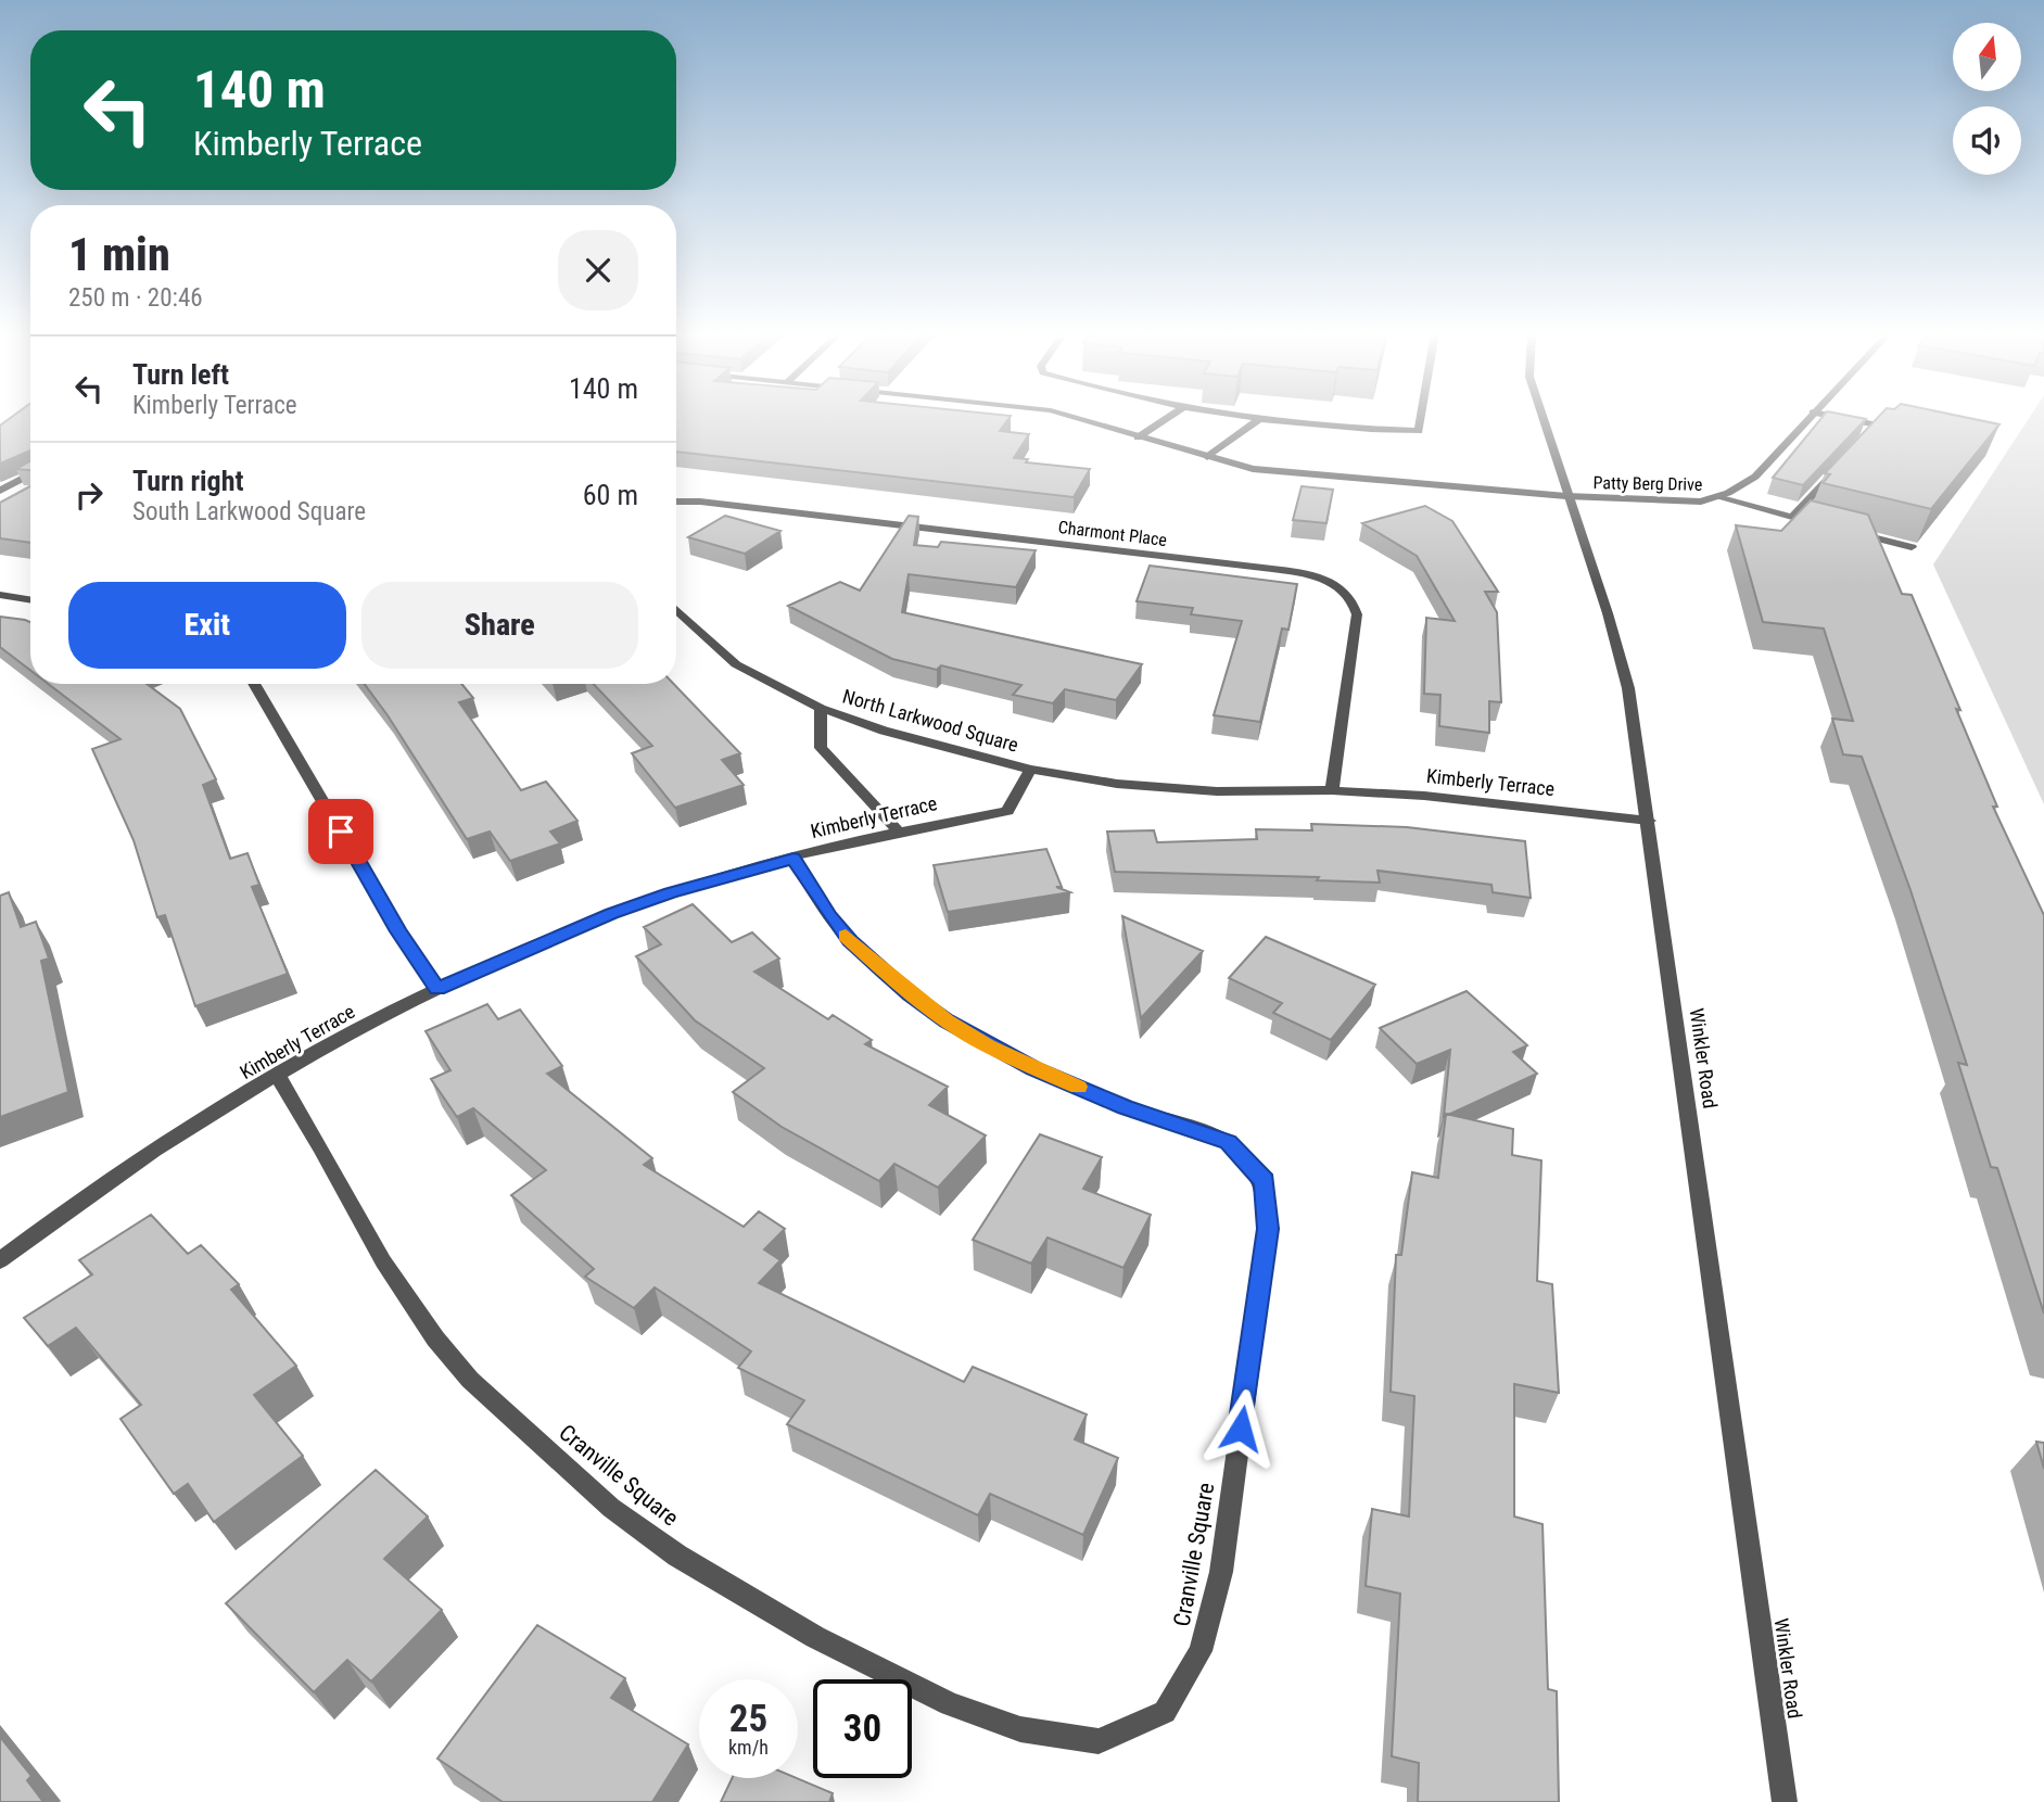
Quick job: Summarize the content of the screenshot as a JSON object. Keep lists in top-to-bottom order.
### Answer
{
  "streets": {
    "street": [
      "Patty Berg Drive",
      "Charmont Place",
      "North Larkwood Square",
      "Kimberly Terrace",
      "Winkler Road",
      "Cranville Square"
    ]
  },
  "crossings": [
    ["Patty Berg Drive", "Winkler Road"],
    ["Charmont Place", "Kimberly Terrace"],
    ["North Larkwood Square", "Kimberly Terrace"],
    ["Kimberly Terrace", "Winkler Road"],
    ["Kimberly Terrace", "Cranville Square"]
  ],
  "north": "top",
  "page": {
    "turn": ["140 m", "Kimberly Terrace"],
    "heading": ["1 min", "250 m · 20:46"],
    "list": [
      {
        "name": "Turn left",
        "note": "Kimberly Terrace",
        "value": "140 m"
      },
      {
        "name": "Turn right",
        "note": "South Larkwood Square",
        "value": "60 m"
      }
    ],
    "buttons": ["Exit", "Share"],
    "speed": "25 km/h",
    "limit": "30"
  }
}
